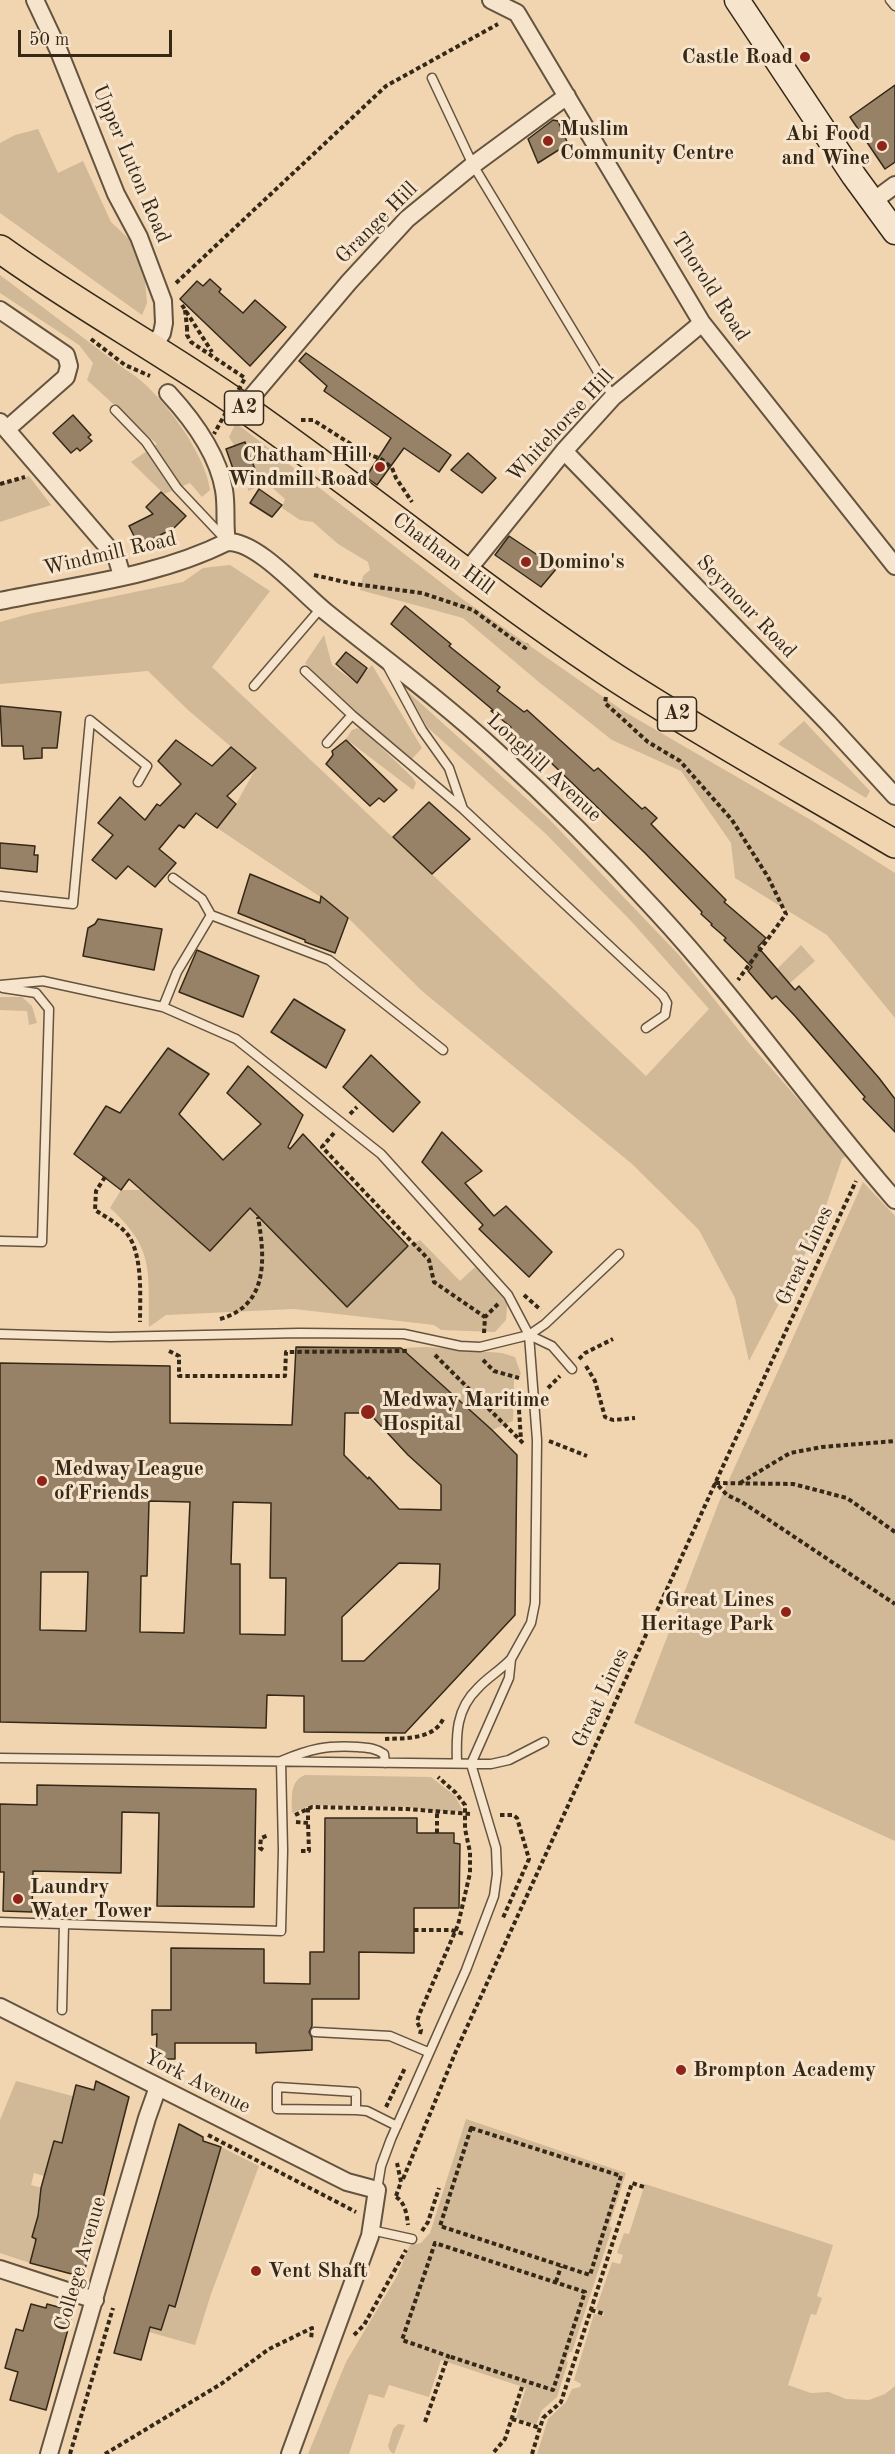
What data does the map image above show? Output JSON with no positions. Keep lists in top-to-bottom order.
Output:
{
  "streets": {
    "main road": ["A2", "Chatham Hill"],
    "street": [
      "Upper Luton Road",
      "Grange Hill",
      "Thorold Road",
      "Whitehorse Hill",
      "Windmill Road",
      "Seymour Road",
      "Longhill Avenue",
      "York Avenue",
      "College Avenue"
    ],
    "path": ["Great Lines"]
  },
  "crossings": [
    ["Upper Luton Road", "Chatham Hill"],
    ["Grange Hill", "Thorold Road"],
    ["Grange Hill", "Chatham Hill"],
    ["Thorold Road", "Whitehorse Hill"],
    ["Whitehorse Hill", "Chatham Hill"],
    ["Whitehorse Hill", "Seymour Road"],
    ["Windmill Road", "Longhill Avenue"],
    ["Longhill Avenue", "Great Lines"],
    ["York Avenue", "College Avenue"]
  ],
  "places": [
    "Castle Road",
    "Muslim Community Centre",
    "Abi Food and Wine",
    "Chatham Hill Windmill Road",
    "Domino's",
    "Medway Maritime Hospital",
    "Medway League of Friends",
    "Great Lines Heritage Park",
    "Laundry Water Tower",
    "Brompton Academy",
    "Vent Shaft"
  ],
  "scale_bar": "50 m"
}
